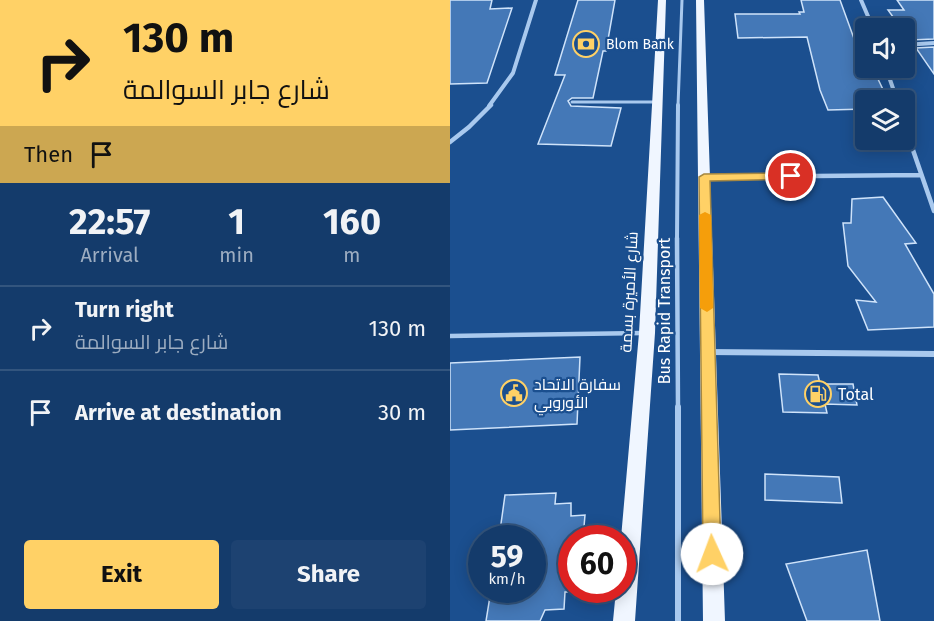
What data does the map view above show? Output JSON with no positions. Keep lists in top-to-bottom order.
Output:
{
  "streets": {
    "main road": ["شارع الأميرة بسمة"],
    "lane": ["Bus Rapid Transport"]
  },
  "places": {
    "bank": ["Blom Bank"],
    "public building": ["سفارة الاتحاد الأوروبي"],
    "fuel station": ["Total"]
  },
  "page": {
    "turn": ["130 m", "شارع جابر السوالمة"],
    "then": "Then",
    "eta": [
      "22:57",
      "Arrival",
      "1",
      "min",
      "160",
      "m"
    ],
    "list": [
      {
        "name": "Turn right",
        "note": "شارع جابر السوالمة",
        "value": "130 m"
      },
      {
        "name": "Arrive at destination",
        "value": "30 m"
      }
    ],
    "speed": "59 km/h",
    "limit": "60",
    "buttons": ["Exit", "Share"]
  }
}
